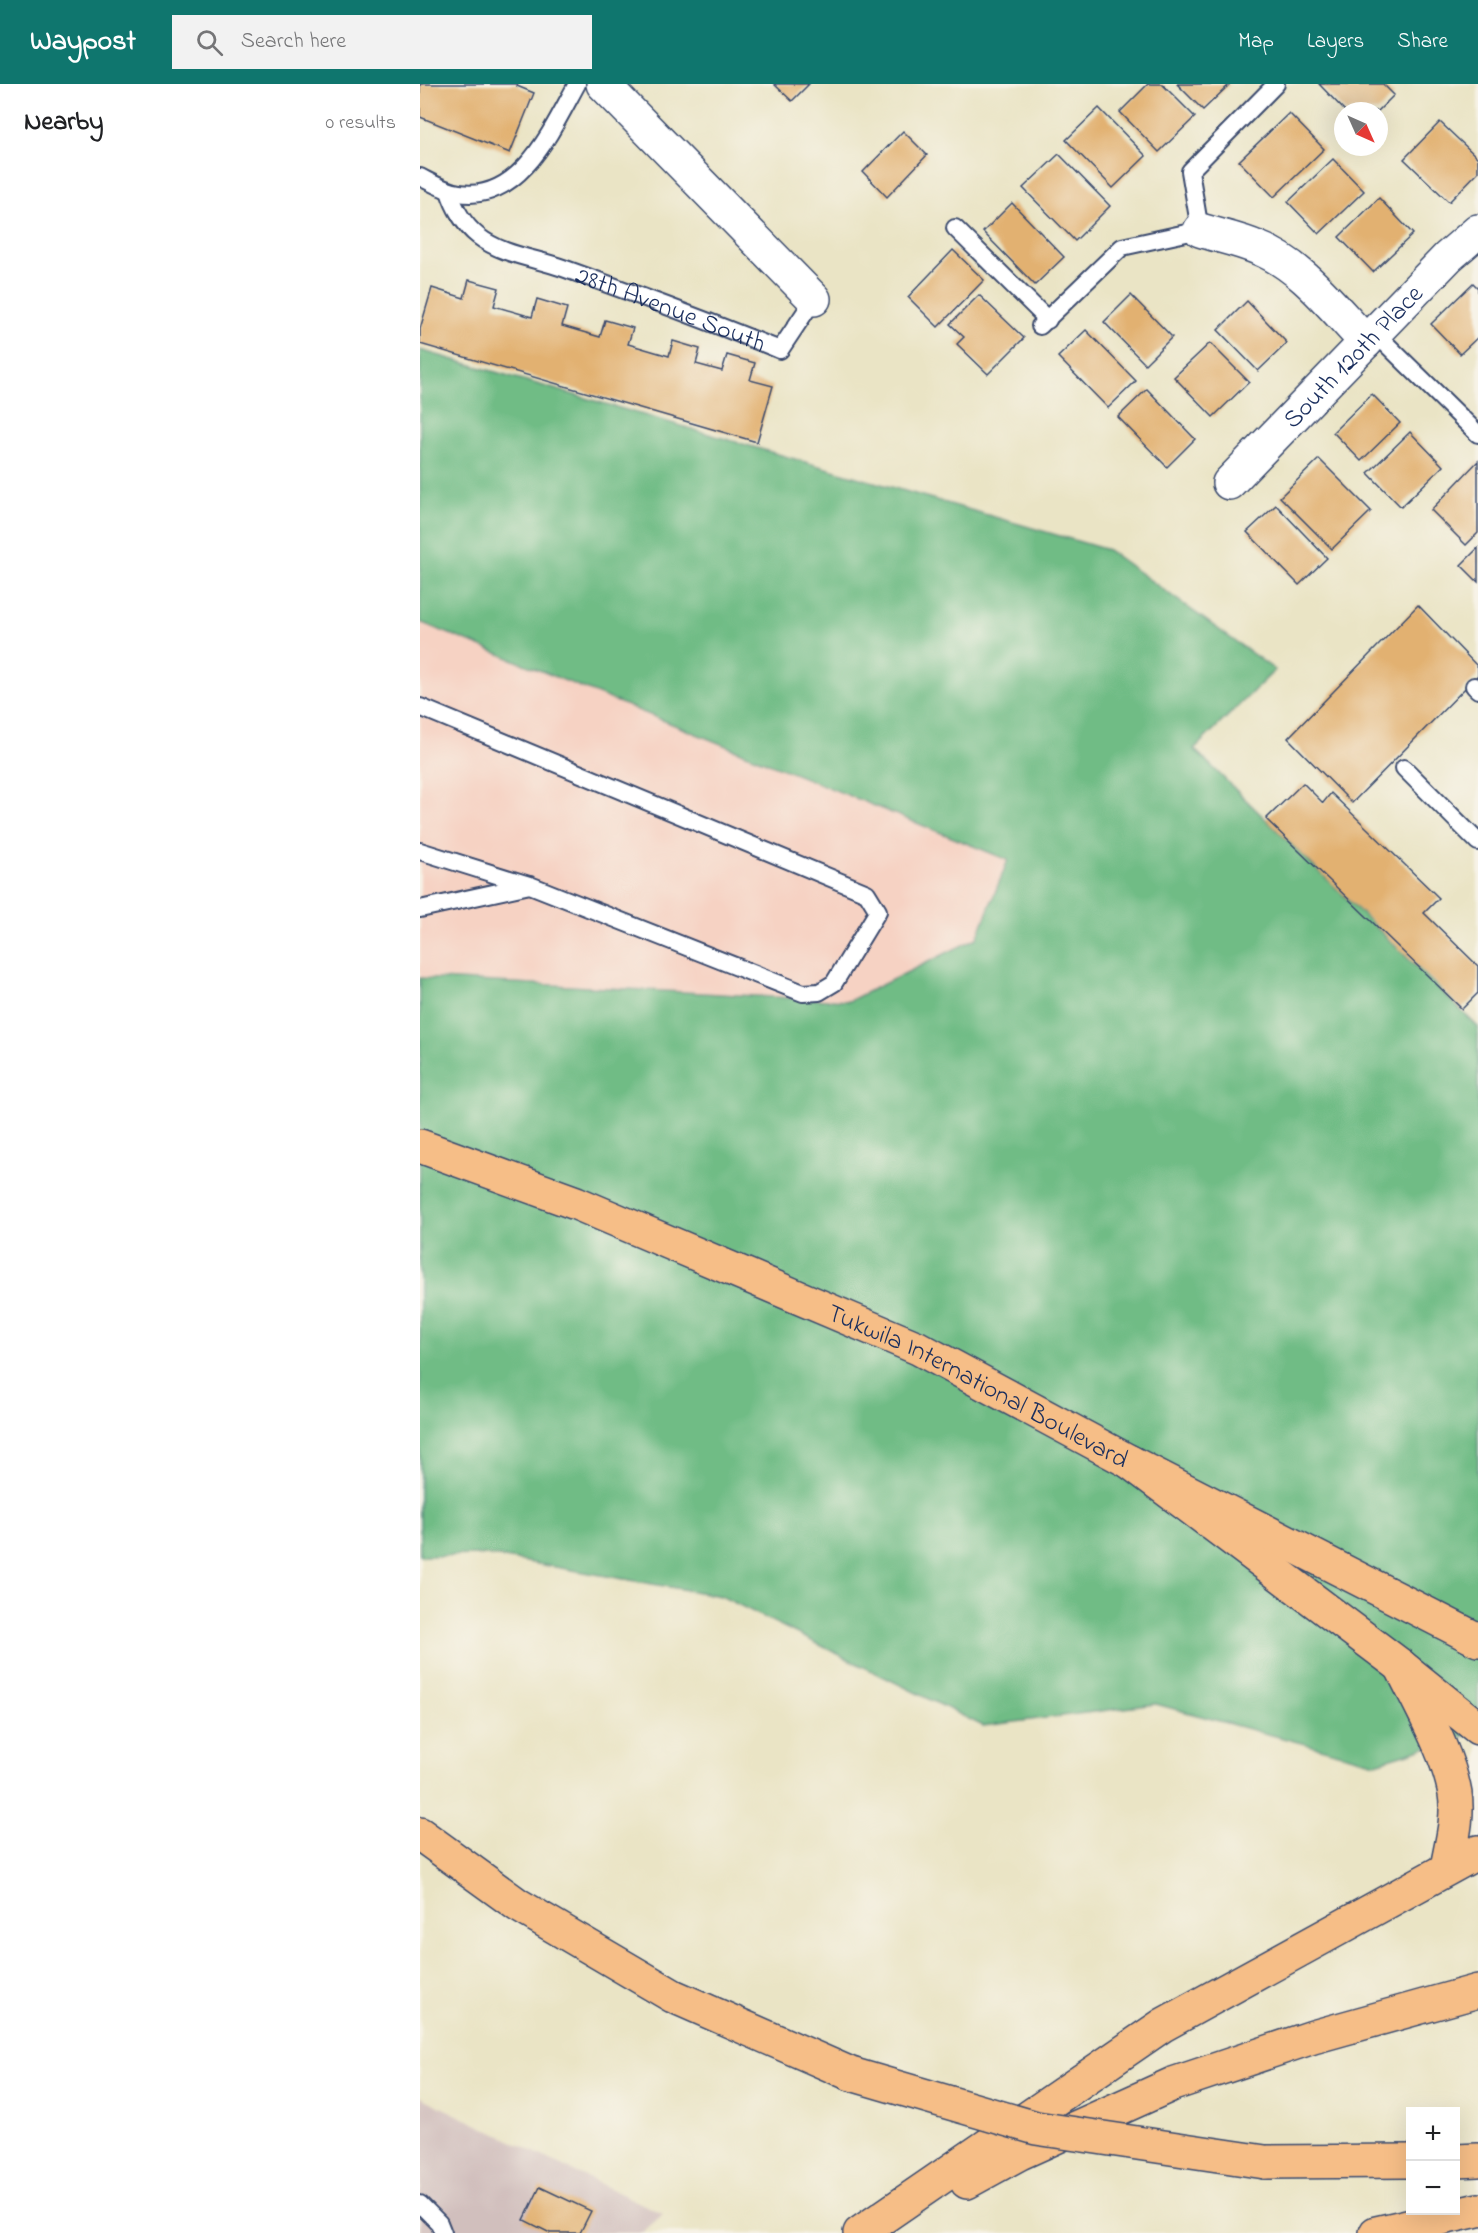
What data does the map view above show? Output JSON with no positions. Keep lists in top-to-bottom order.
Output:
{
  "streets": {
    "main road": ["Tukwila International Boulevard"],
    "street": ["28th Avenue South", "South 120th Place"]
  },
  "north": "bottom right",
  "page": {
    "header": "Waypost",
    "search": "Search here",
    "nav": ["Map", "Layers", "Share"],
    "heading": ["Nearby", "0 results"],
    "map_buttons": ["+", "−"]
  }
}
